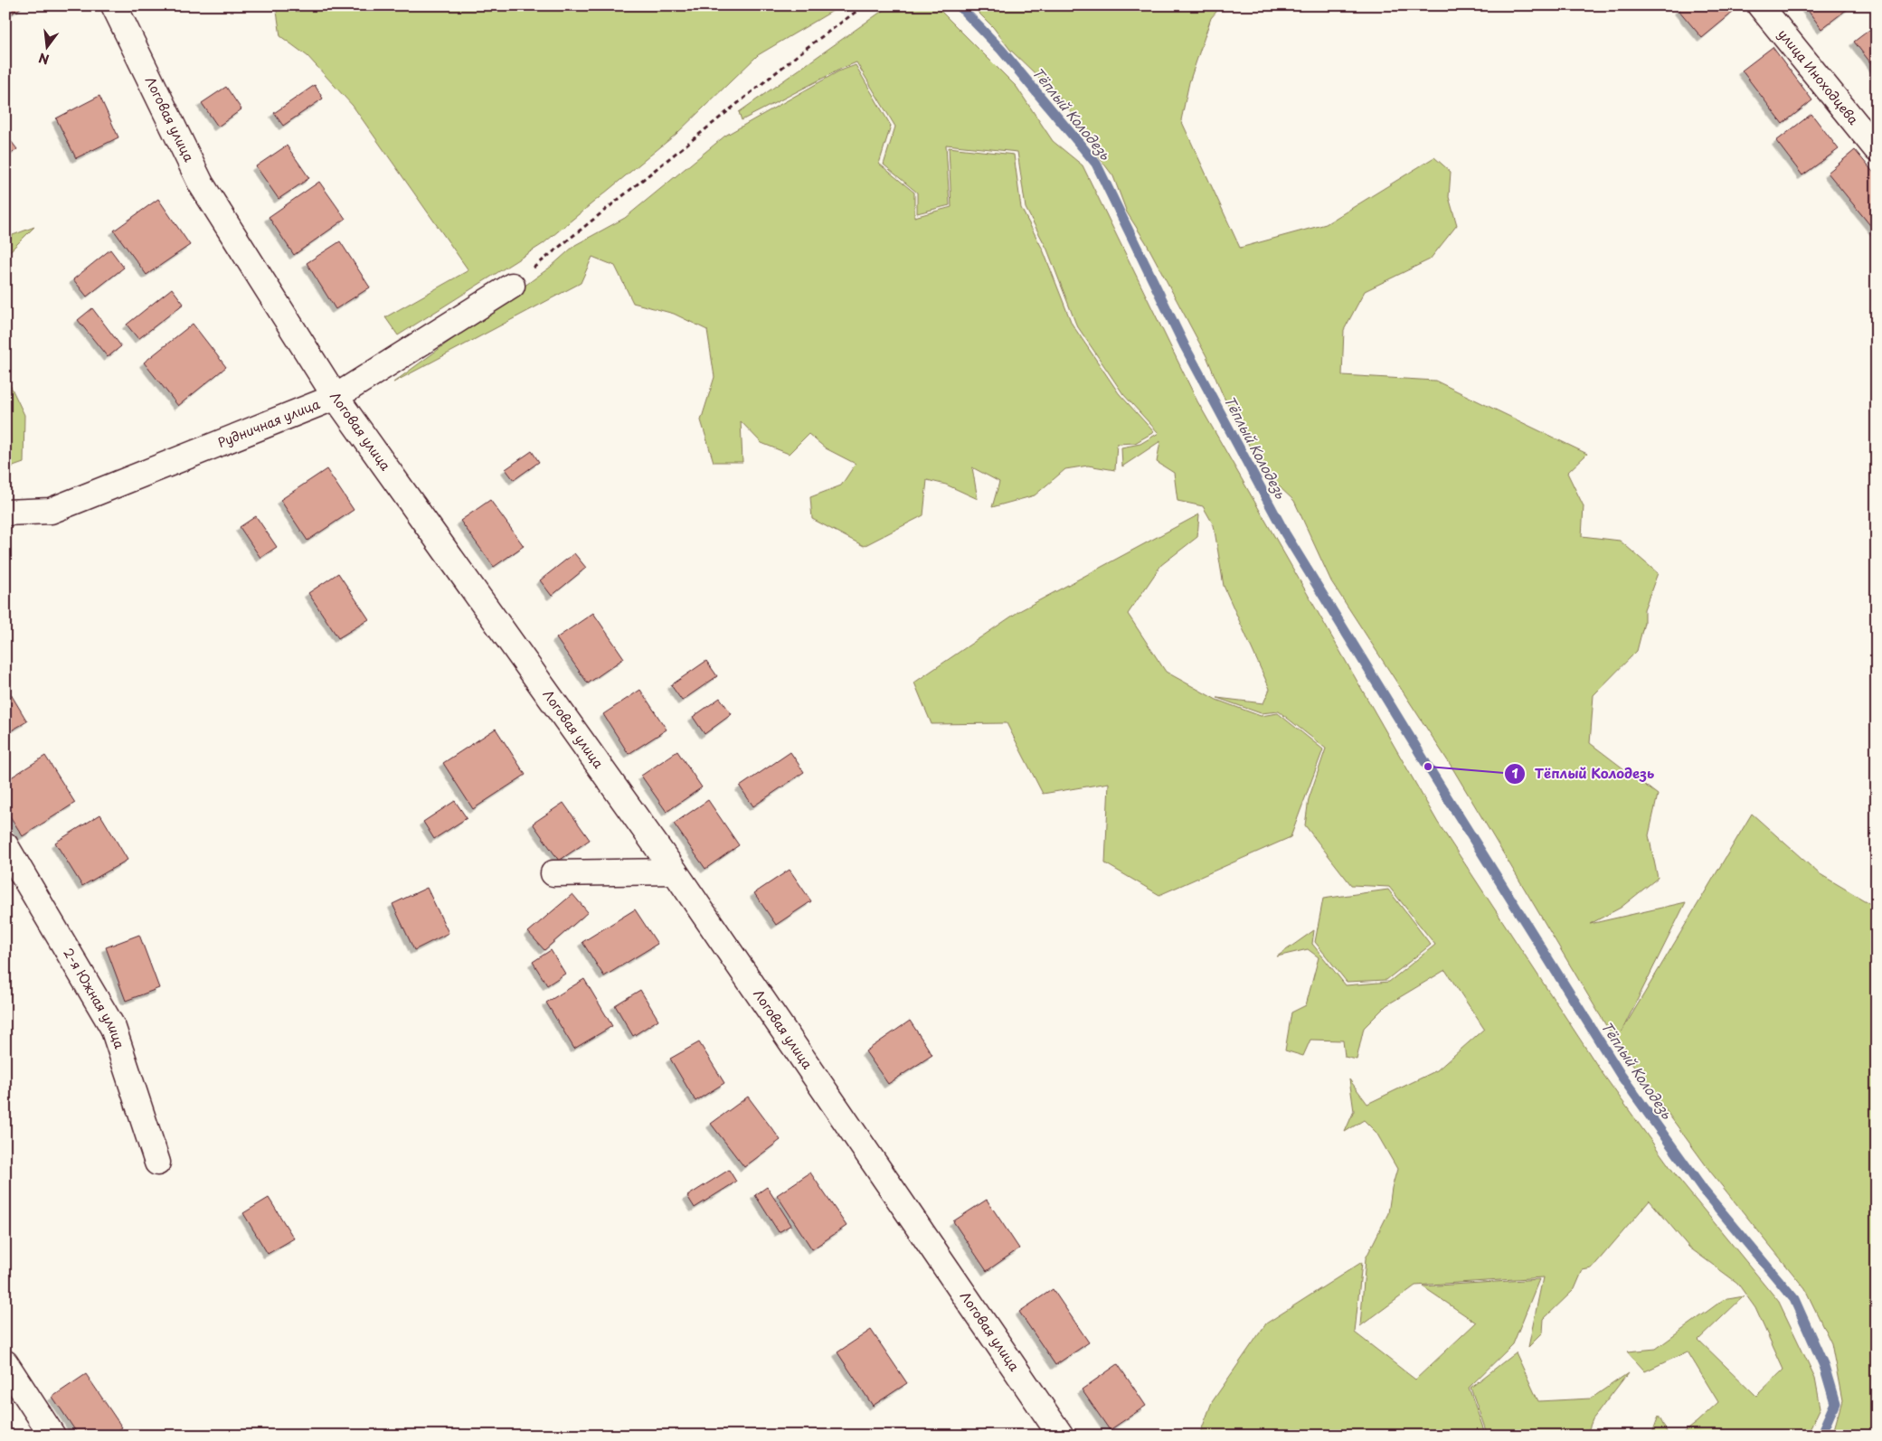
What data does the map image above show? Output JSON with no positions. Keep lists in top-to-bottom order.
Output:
{
  "streets": {
    "street": [
      "улица Иноходцева",
      "Логовая улица",
      "Рудничная улица",
      "2-я Южная улица"
    ]
  },
  "crossings": [
    ["Логовая улица", "Рудничная улица"]
  ],
  "water": ["Тёплый Колодезь"],
  "places": ["Тёплый Колодезь"],
  "north": "bottom"
}
